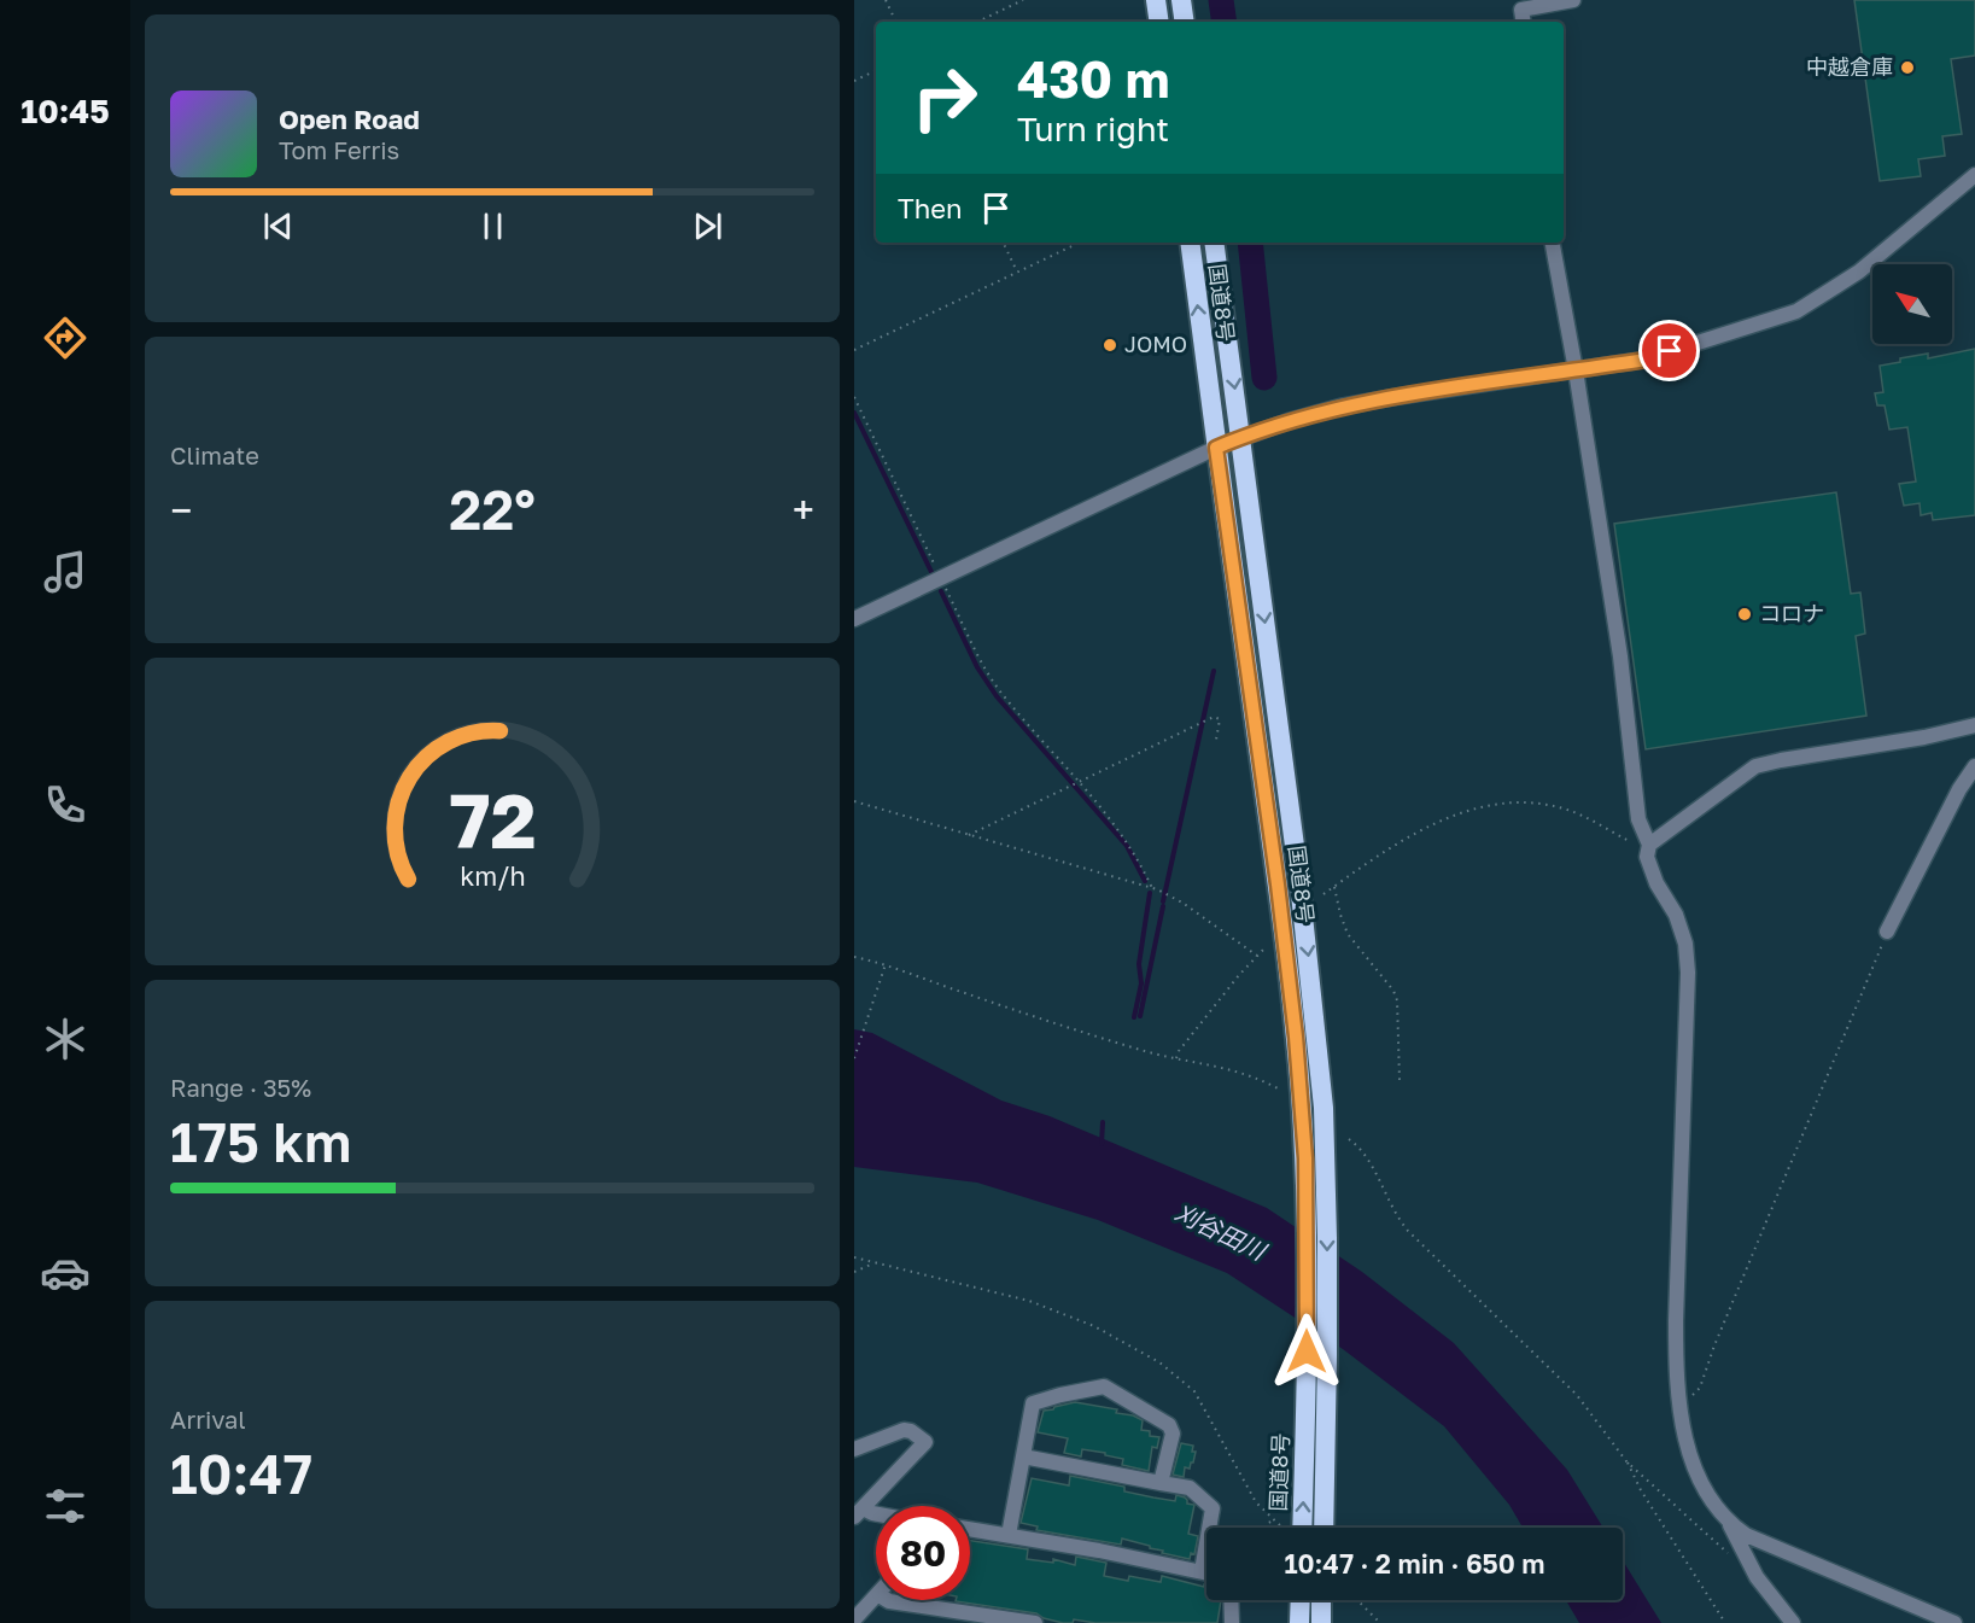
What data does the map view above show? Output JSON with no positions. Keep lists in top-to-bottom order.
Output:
{
  "streets": {
    "highway": ["国道8号"]
  },
  "water": ["刈谷田川"],
  "places": ["中越倉庫", "JOMO", "コロナ"],
  "north": "top left",
  "page": {
    "tabs": "10:45",
    "turn": ["430 m", "Turn right"],
    "song": ["Open Road", "Tom Ferris"],
    "then": "Then",
    "tile": [
      "Climate",
      ["Range · 35%", "175 km"],
      ["Arrival", "10:47"]
    ],
    "heat": ["−", "22°", "+"],
    "limit": "80",
    "trip": "10:47 · 2 min · 650 m",
    "gauge": ["72", "km/h"]
  }
}
